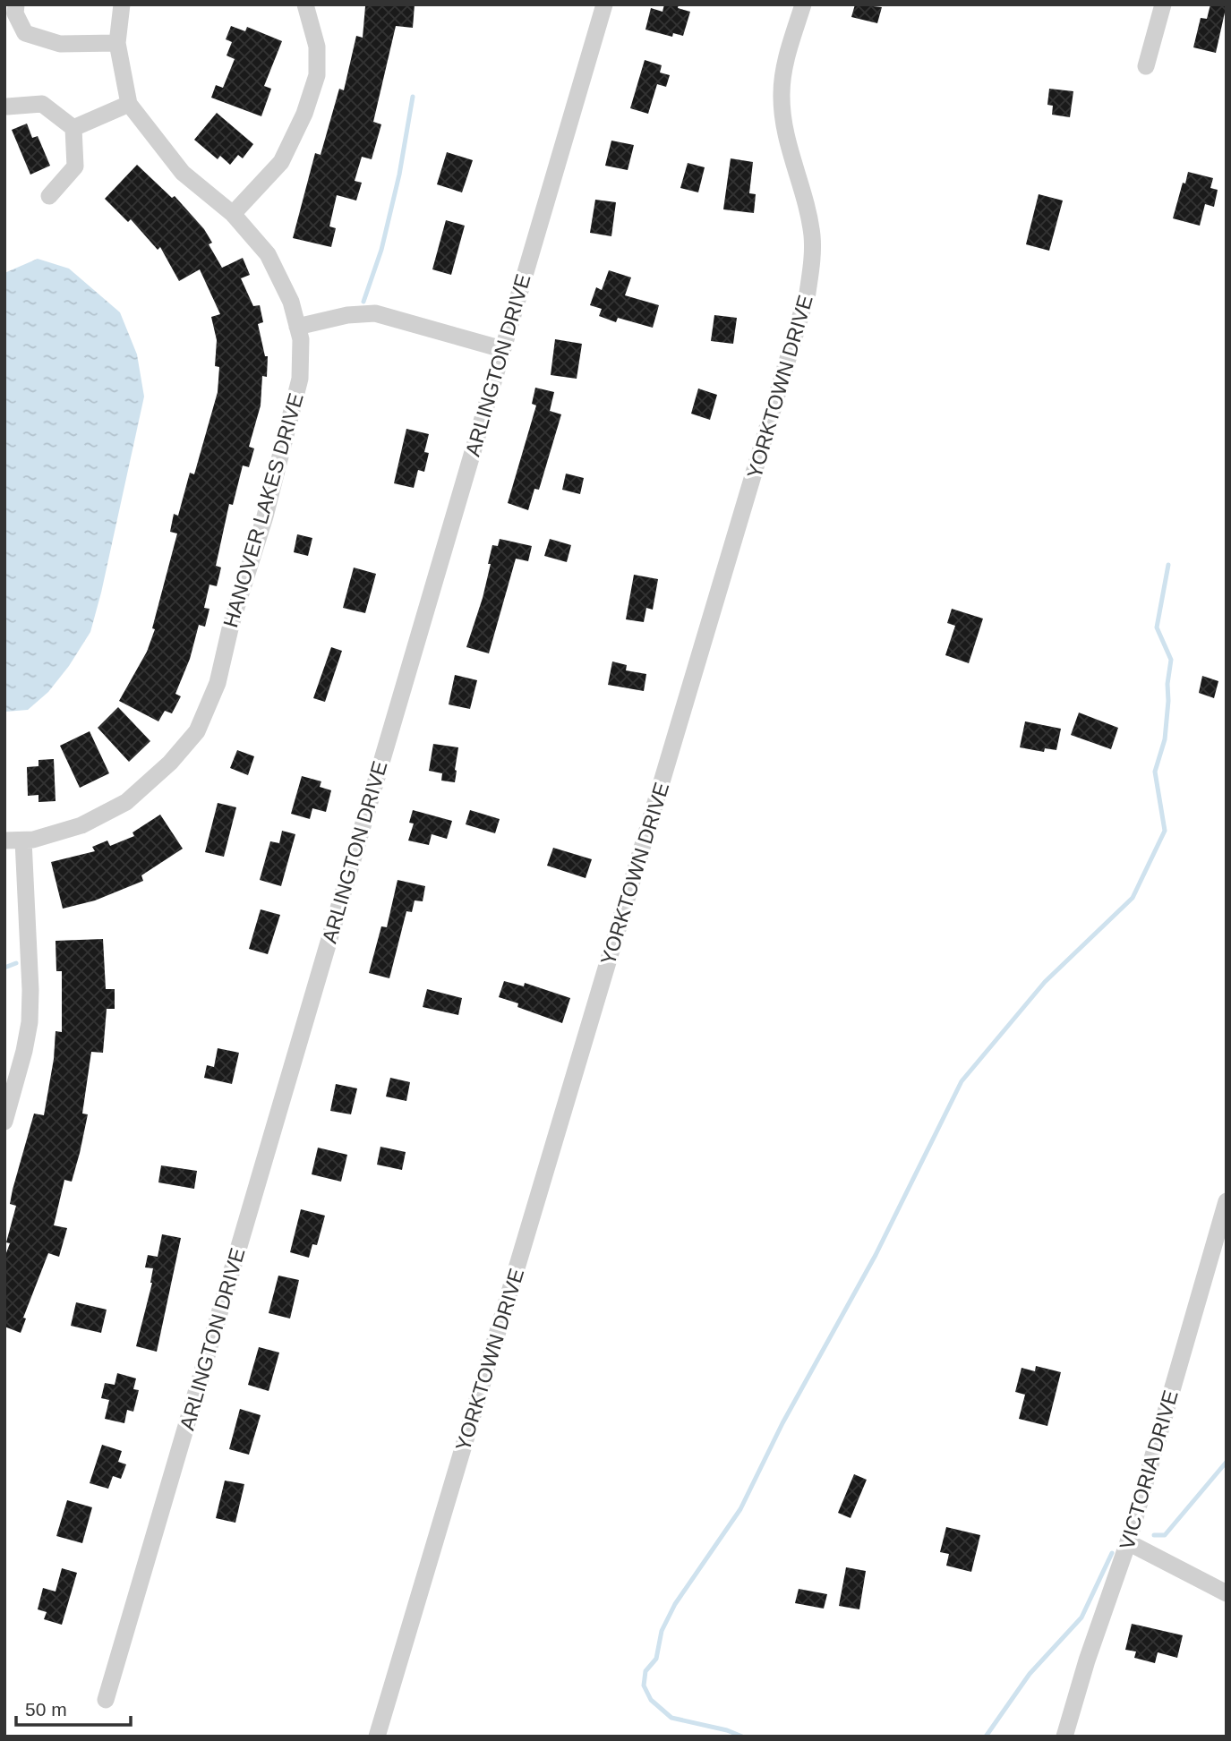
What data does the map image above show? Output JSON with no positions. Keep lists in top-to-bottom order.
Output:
{
  "streets": {
    "street": [
      "ARLINGTON DRIVE",
      "YORKTOWN DRIVE",
      "HANOVER LAKES DRIVE",
      "VICTORIA DRIVE"
    ]
  },
  "scale_bar": "50 m"
}
